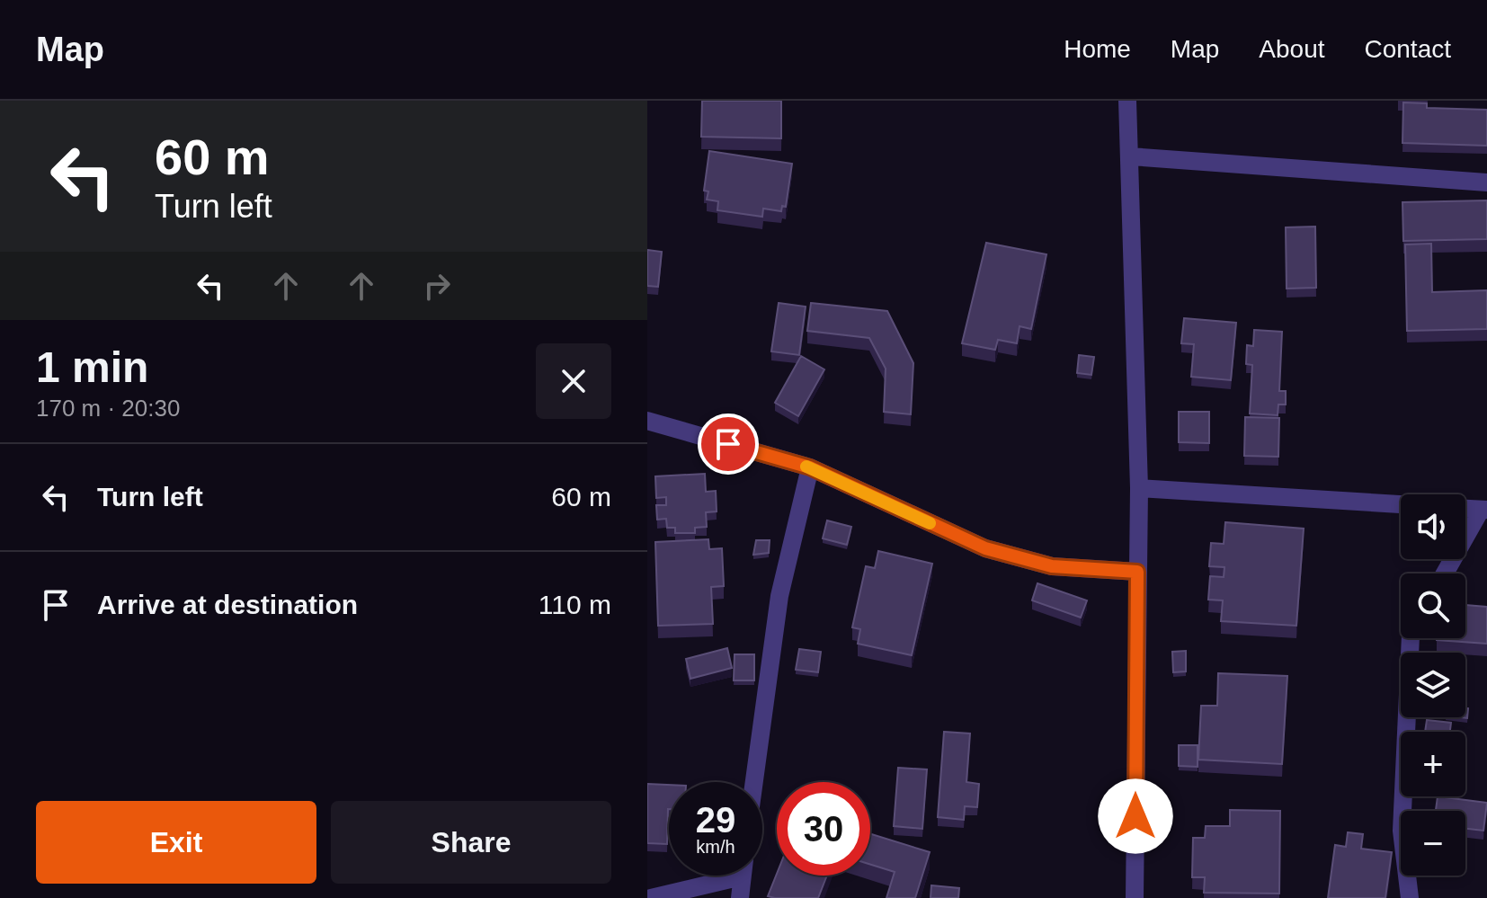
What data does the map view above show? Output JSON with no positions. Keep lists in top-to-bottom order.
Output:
{
  "page": {
    "header": "Map",
    "nav": [
      "Home",
      "Map",
      "About",
      "Contact"
    ],
    "turn": ["60 m", "Turn left"],
    "heading": ["1 min", "170 m · 20:30"],
    "list": [
      {
        "name": "Turn left",
        "value": "60 m"
      },
      {
        "name": "Arrive at destination",
        "value": "110 m"
      }
    ],
    "map_buttons": ["+", "−"],
    "speed": "29 km/h",
    "limit": "30",
    "buttons": ["Exit", "Share"]
  }
}
